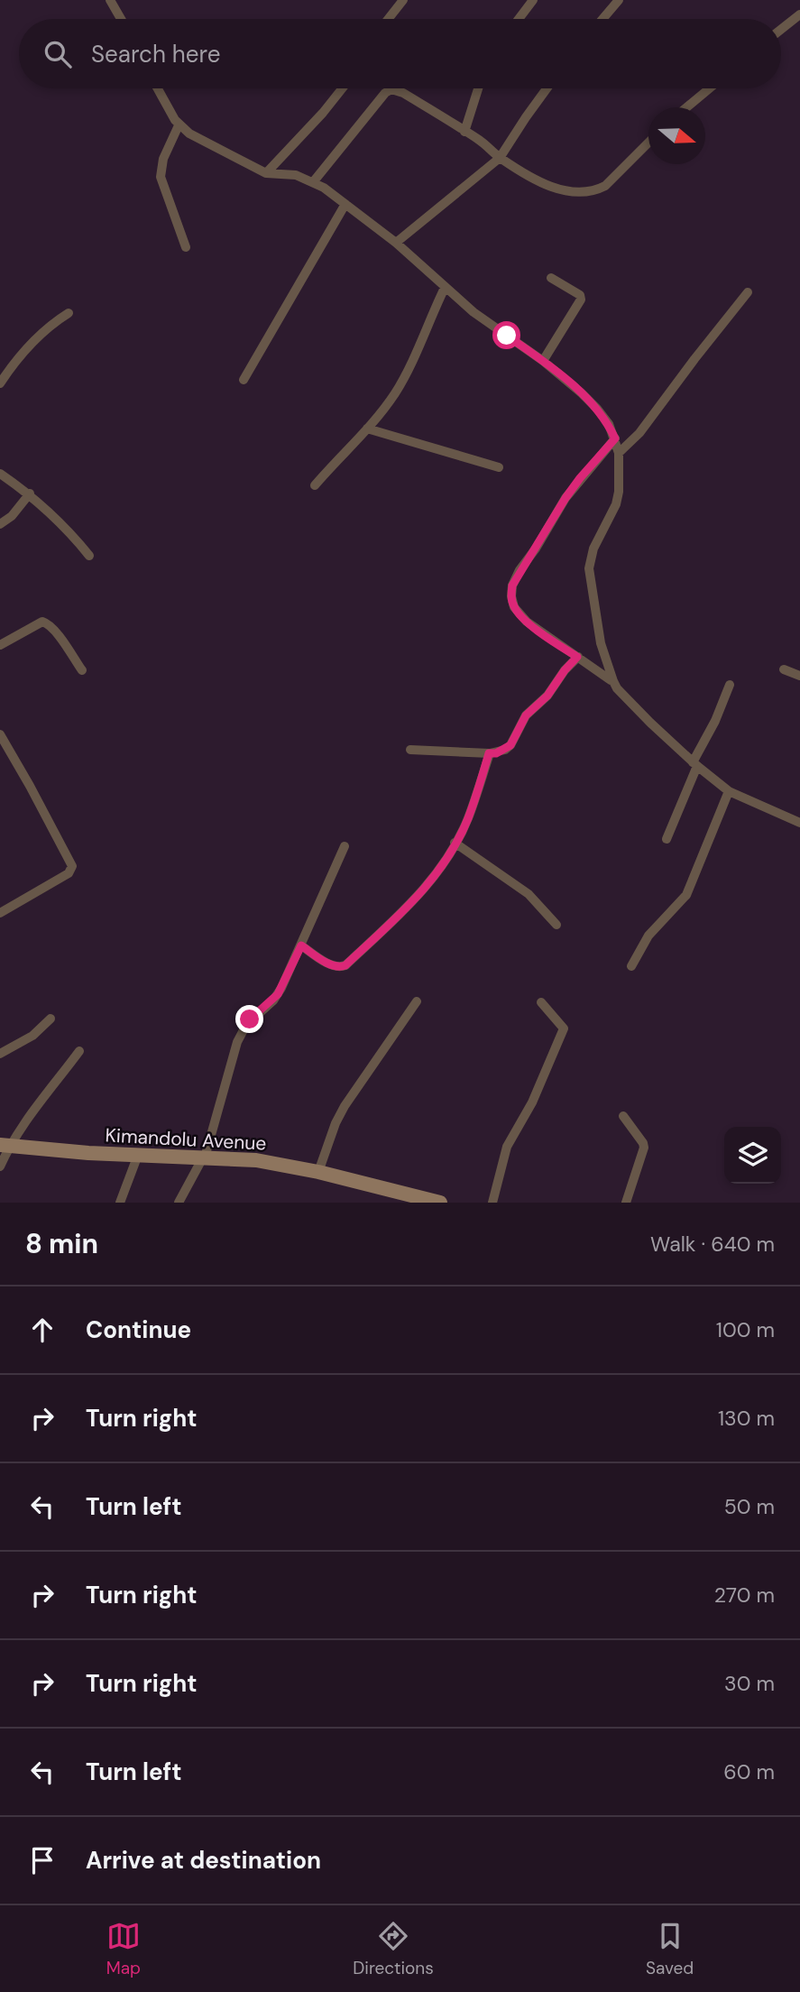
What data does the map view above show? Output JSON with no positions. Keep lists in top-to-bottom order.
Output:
{
  "streets": {
    "street": ["Kimandolu Avenue"]
  },
  "north": "right",
  "page": {
    "search": "Search here",
    "heading": ["8 min", "Walk · 640 m"],
    "list": [
      ["Continue", "100 m"],
      ["Turn right", "130 m"],
      ["Turn left", "50 m"],
      ["Turn right", "270 m"],
      ["Turn right", "30 m"],
      ["Turn left", "60 m"],
      "Arrive at destination"
    ],
    "nav": ["Map", "Directions", "Saved"]
  }
}
